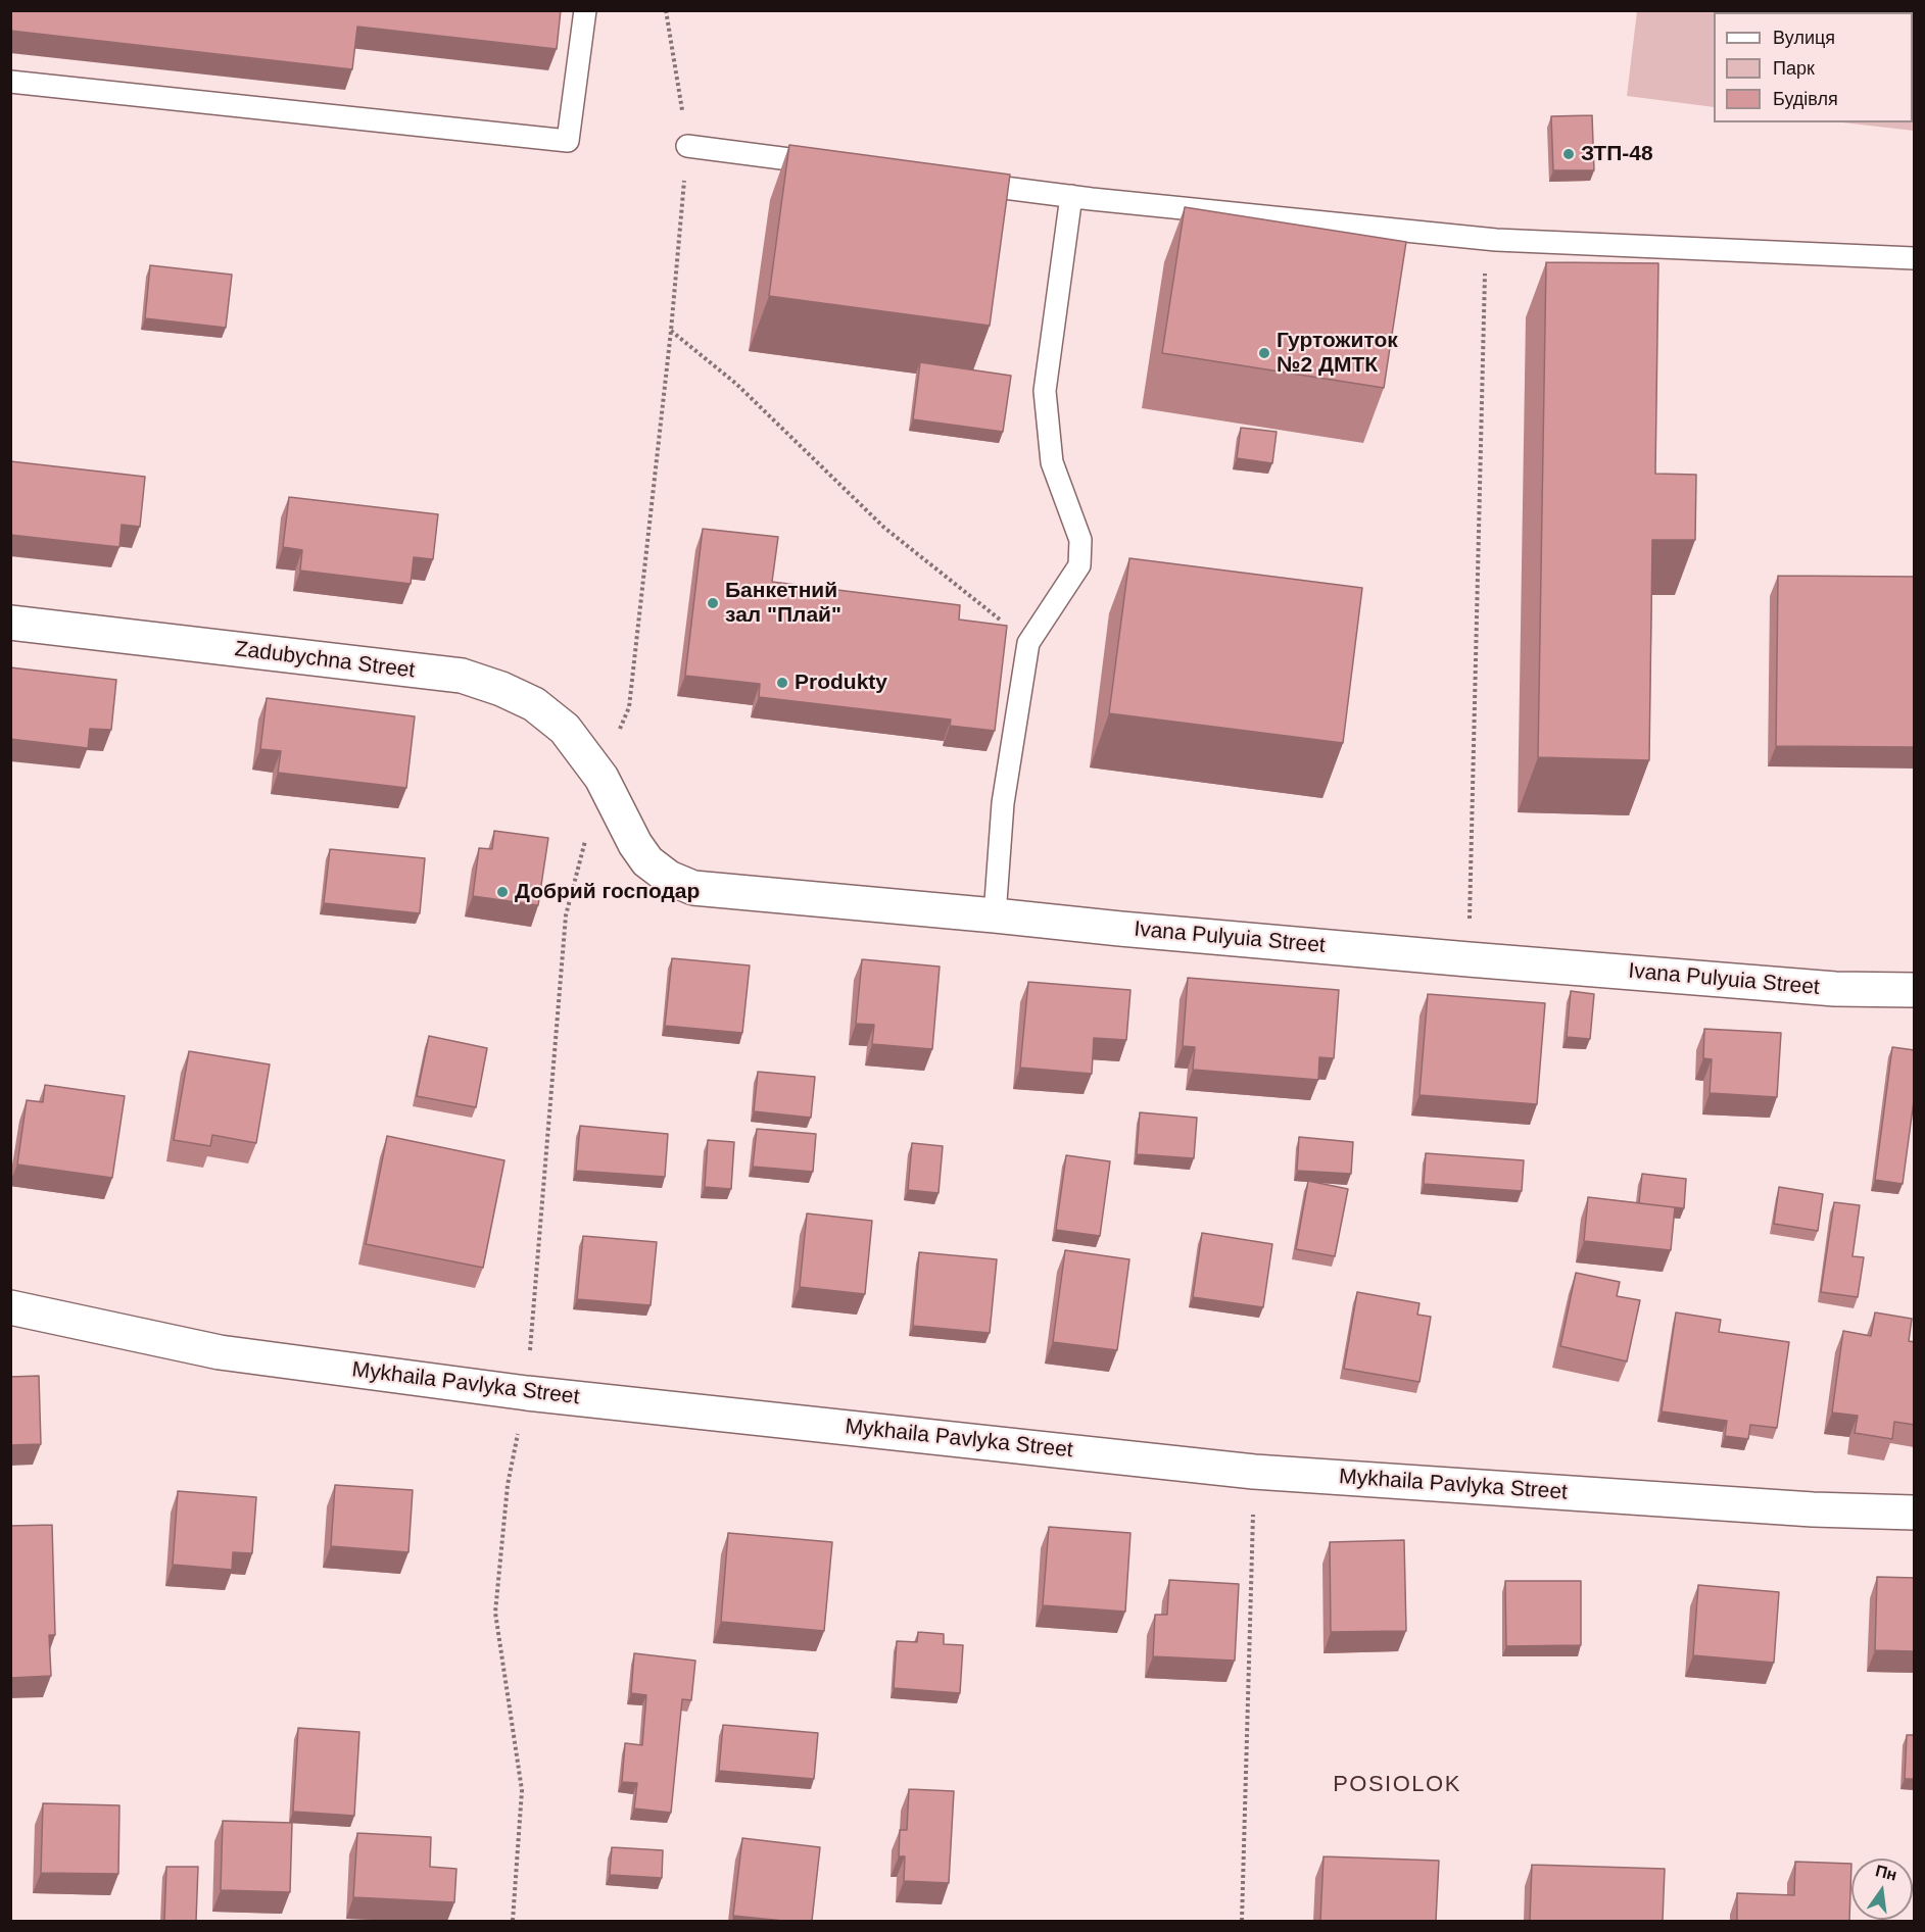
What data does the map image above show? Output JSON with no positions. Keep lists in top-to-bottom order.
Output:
{
  "streets": {
    "street": ["Zadubychna Street", "Ivana Pulyuia Street", "Mykhaila Pavlyka Street"]
  },
  "crossings": [
    ["Zadubychna Street", "Ivana Pulyuia Street"]
  ],
  "districts": ["POSIOLOK"],
  "places": [
    "ЗТП-48",
    "Гуртожиток №2 ДМТК",
    "Банкетний зал \"Плай\"",
    "Produkty",
    "Добрий господар"
  ],
  "legend": ["Вулиця", "Парк", "Будівля"],
  "north": "top"
}
